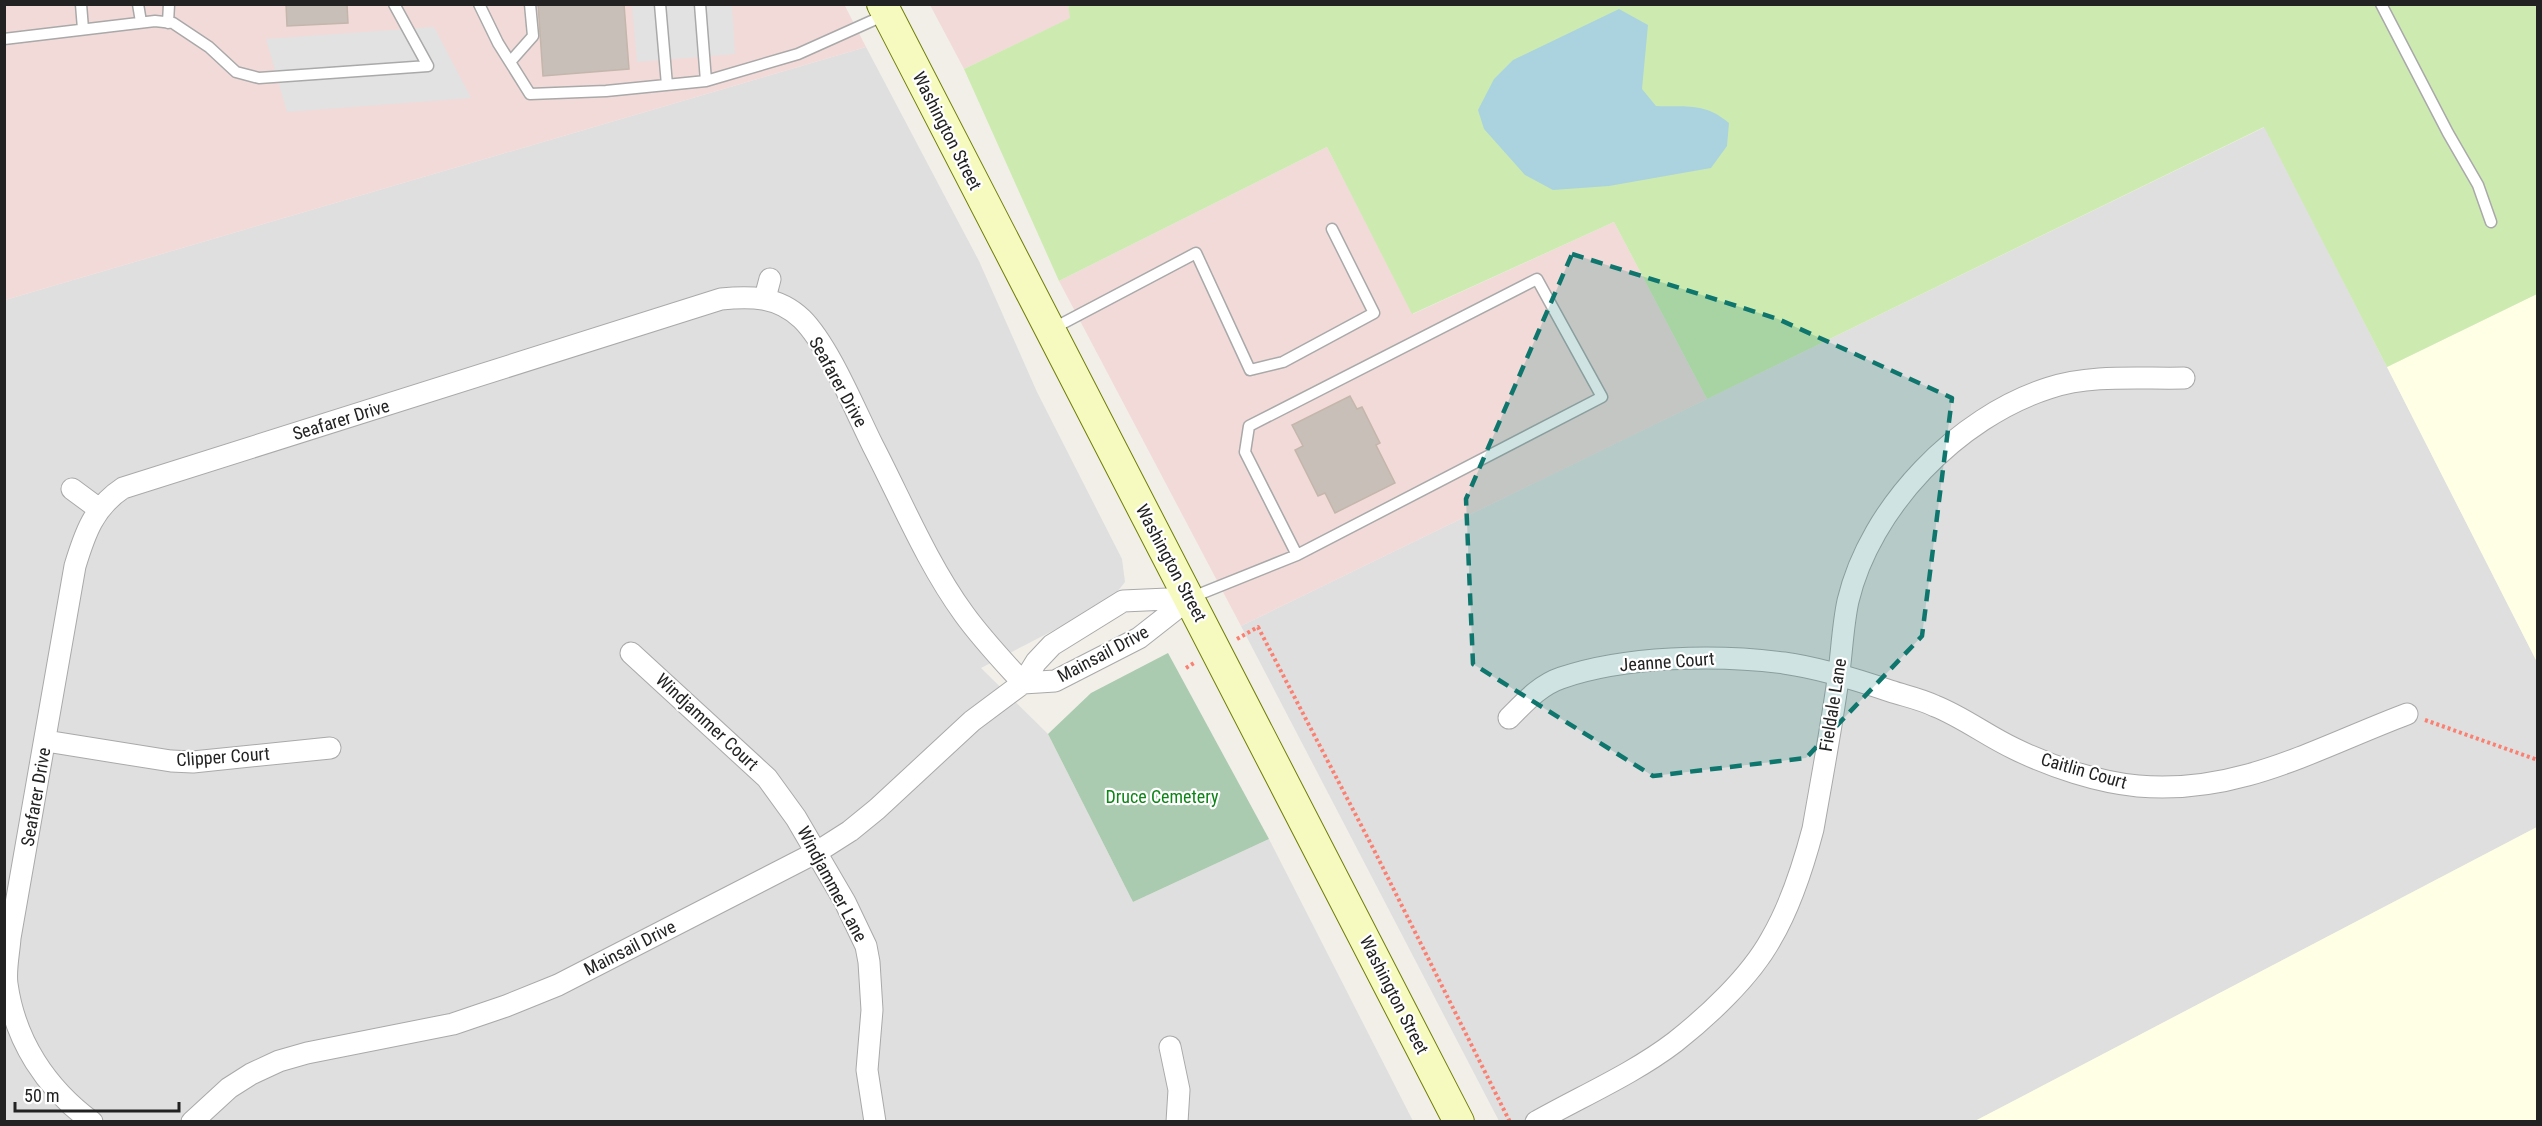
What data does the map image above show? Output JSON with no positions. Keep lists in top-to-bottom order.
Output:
{
  "streets": {
    "main road": ["Washington Street"],
    "street": [
      "Seafarer Drive",
      "Mainsail Drive",
      "Jeanne Court",
      "Fieldale Lane",
      "Windjammer Court",
      "Clipper Court",
      "Caitlin Court",
      "Windjammer Lane"
    ]
  },
  "crossings": [
    ["Washington Street", "Mainsail Drive"],
    ["Seafarer Drive", "Mainsail Drive"],
    ["Seafarer Drive", "Clipper Court"],
    ["Mainsail Drive", "Windjammer Lane"],
    ["Jeanne Court", "Fieldale Lane"],
    ["Jeanne Court", "Caitlin Court"],
    ["Fieldale Lane", "Caitlin Court"],
    ["Windjammer Court", "Windjammer Lane"]
  ],
  "parks": ["Druce Cemetery"],
  "scale_bar": "50 m"
}
